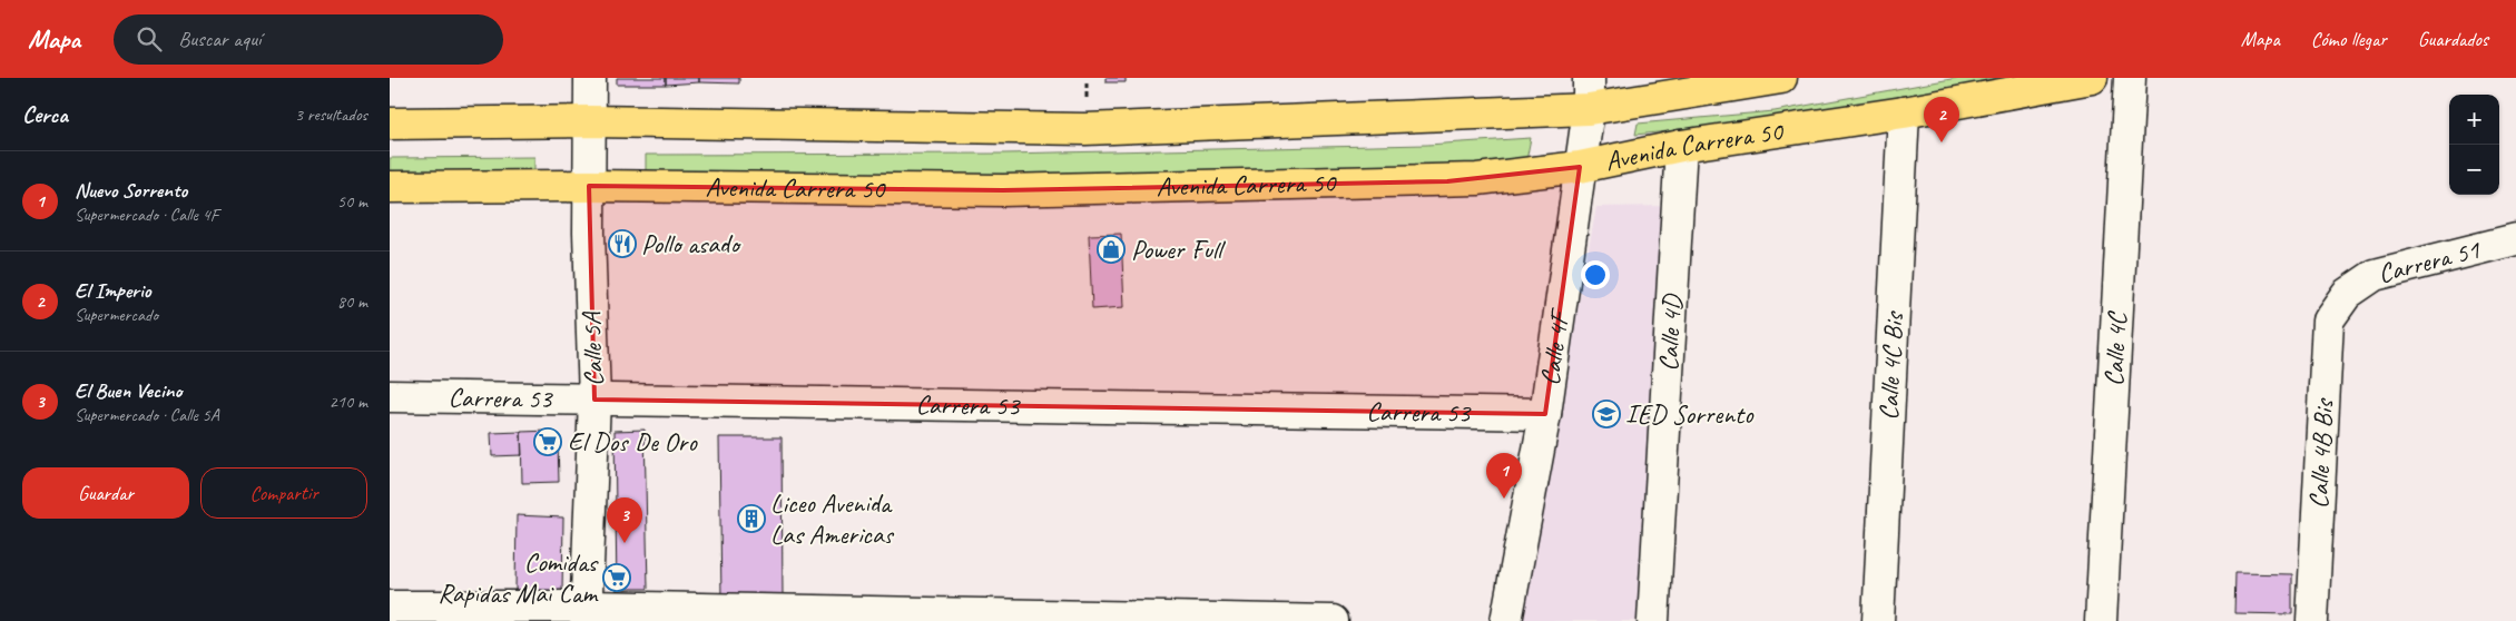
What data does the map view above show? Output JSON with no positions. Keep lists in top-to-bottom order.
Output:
{
  "streets": {
    "main road": ["Avenida Carrera 50"],
    "street": [
      "Carrera 51",
      "Calle 4D",
      "Calle 5A",
      "Calle 4C",
      "Calle 4F",
      "Calle 4C Bis",
      "Carrera 53",
      "Calle 4B Bis"
    ]
  },
  "crossings": [
    ["Avenida Carrera 50", "Calle 4D"],
    ["Avenida Carrera 50", "Calle 5A"],
    ["Avenida Carrera 50", "Calle 4F"],
    ["Avenida Carrera 50", "Calle 4C Bis"],
    ["Carrera 51", "Calle 4B Bis"],
    ["Calle 5A", "Carrera 53"],
    ["Calle 4F", "Carrera 53"]
  ],
  "places": {
    "restaurant": ["Pollo asado"],
    "shop": ["Power Full"],
    "school or university": ["IED Sorrento"],
    "supermarket": ["El Dos De Oro", "Comidas Rapidas Mai Cam"],
    "building": ["Liceo Avenida Las Americas"]
  },
  "page": {
    "header": "Mapa",
    "search": "Buscar aquí",
    "nav": ["Mapa", "Cómo llegar", "Guardados"],
    "heading": ["Cerca", "3 resultados"],
    "map_buttons": ["+", "−"],
    "pins": ["2", "1", "3"],
    "list": [
      {
        "mark": "1",
        "name": "Nuevo Sorrento",
        "note": "Supermercado · Calle 4F",
        "value": "50 m"
      },
      {
        "mark": "2",
        "name": "El Imperio",
        "note": "Supermercado",
        "value": "80 m"
      },
      {
        "mark": "3",
        "name": "El Buen Vecino",
        "note": "Supermercado · Calle 5A",
        "value": "210 m"
      }
    ],
    "buttons": ["Guardar", "Compartir"]
  }
}
